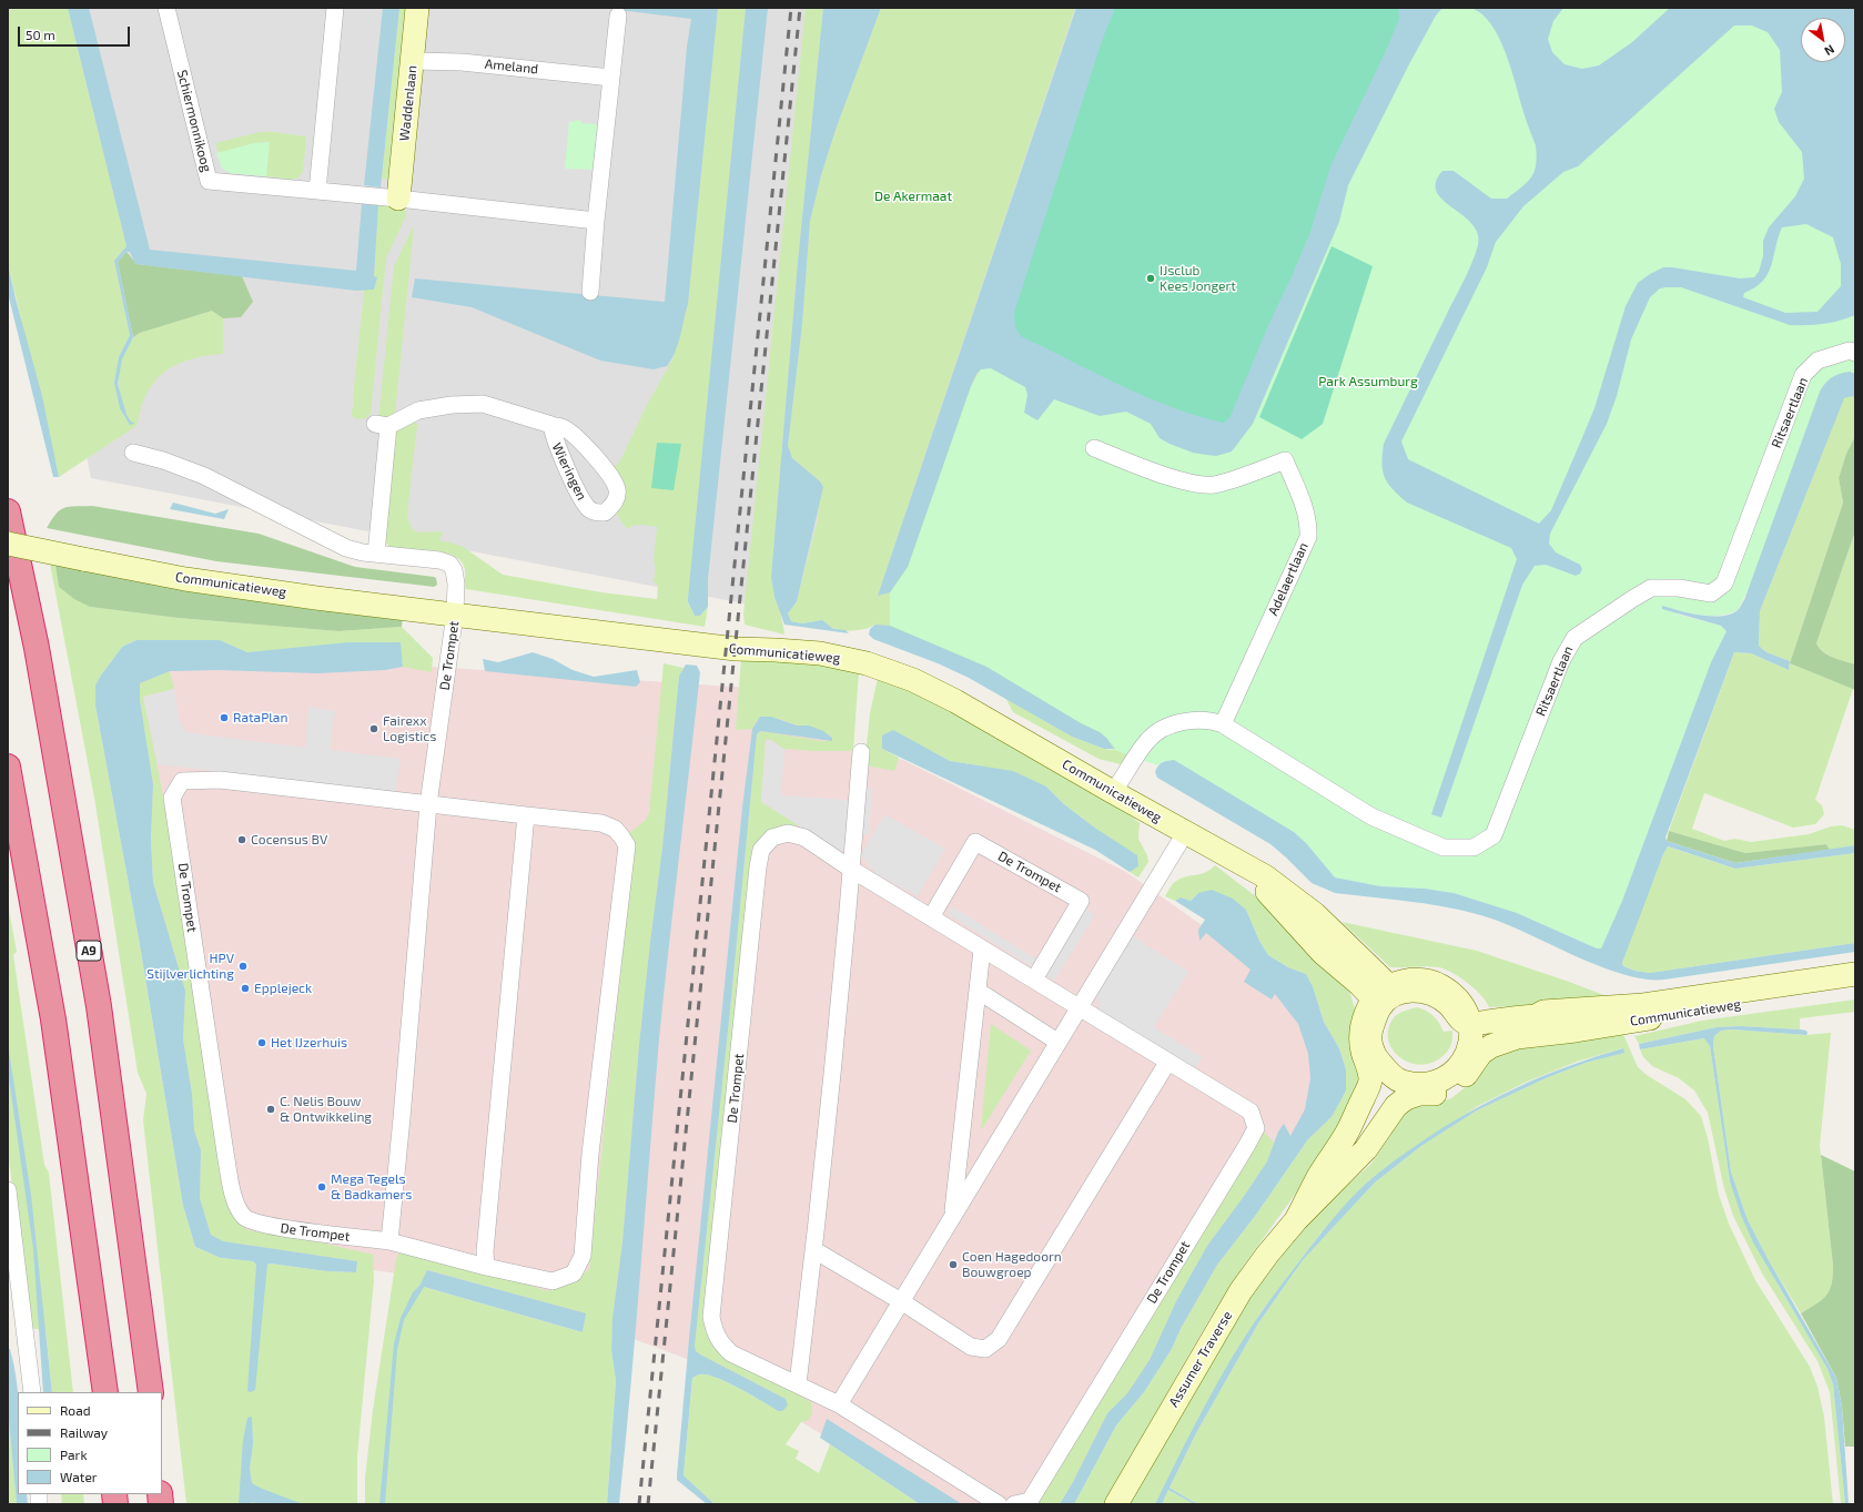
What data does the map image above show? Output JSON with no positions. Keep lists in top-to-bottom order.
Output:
{
  "streets": {
    "highway": ["A9"],
    "main road": ["Waddenlaan", "Communicatieweg", "Assumer Traverse"],
    "street": [
      "Ameland",
      "Schiermonnikoog",
      "Ritsaertlaan",
      "Wieringen",
      "Adelaertlaan",
      "De Trompet"
    ]
  },
  "crossings": [
    ["Ameland", "Waddenlaan"],
    ["Waddenlaan", "Schiermonnikoog"],
    ["Ritsaertlaan", "Adelaertlaan"],
    ["Communicatieweg", "De Trompet"],
    ["Communicatieweg", "Assumer Traverse"]
  ],
  "parks": ["De Akermaat", "Park Assumburg"],
  "places": [
    "IJsclub Kees Jongert",
    "RataPlan",
    "Fairexx Logistics",
    "Cocensus BV",
    "HPV Stijlverlichting",
    "Epplejeck",
    "Het IJzerhuis",
    "C. Nelis Bouw & Ontwikkeling",
    "Mega Tegels & Badkamers",
    "Coen Hagedoorn Bouwgroep"
  ],
  "legend": [
    "Road",
    "Railway",
    "Park",
    "Water"
  ],
  "scale_bar": "50 m",
  "north": "bottom right"
}
